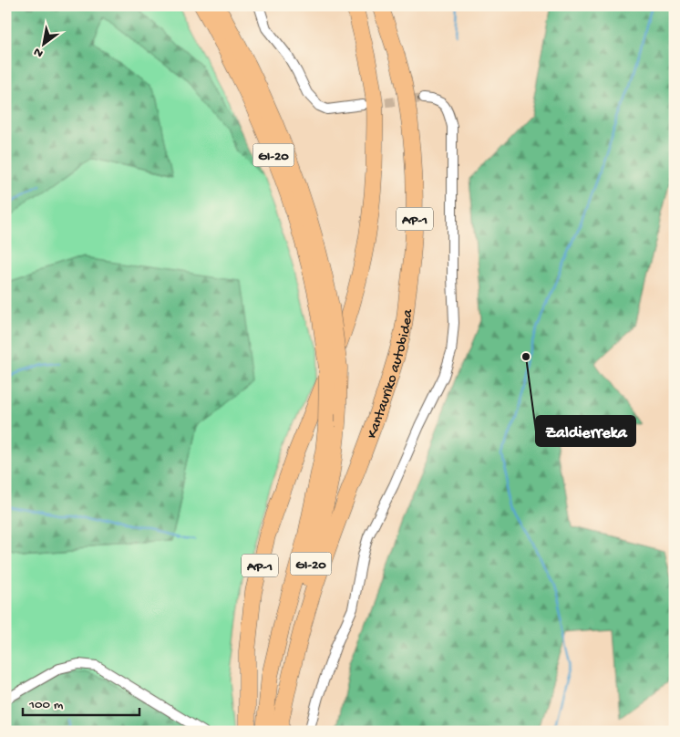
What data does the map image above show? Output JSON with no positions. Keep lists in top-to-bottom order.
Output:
{
  "streets": {
    "highway": ["GI-20", "AP-1", "Kantauriko autobidea"]
  },
  "crossings": [
    ["GI-20", "Kantauriko autobidea"]
  ],
  "places": ["Zaldierreka"],
  "scale_bar": "100 m",
  "north": "bottom left"
}
